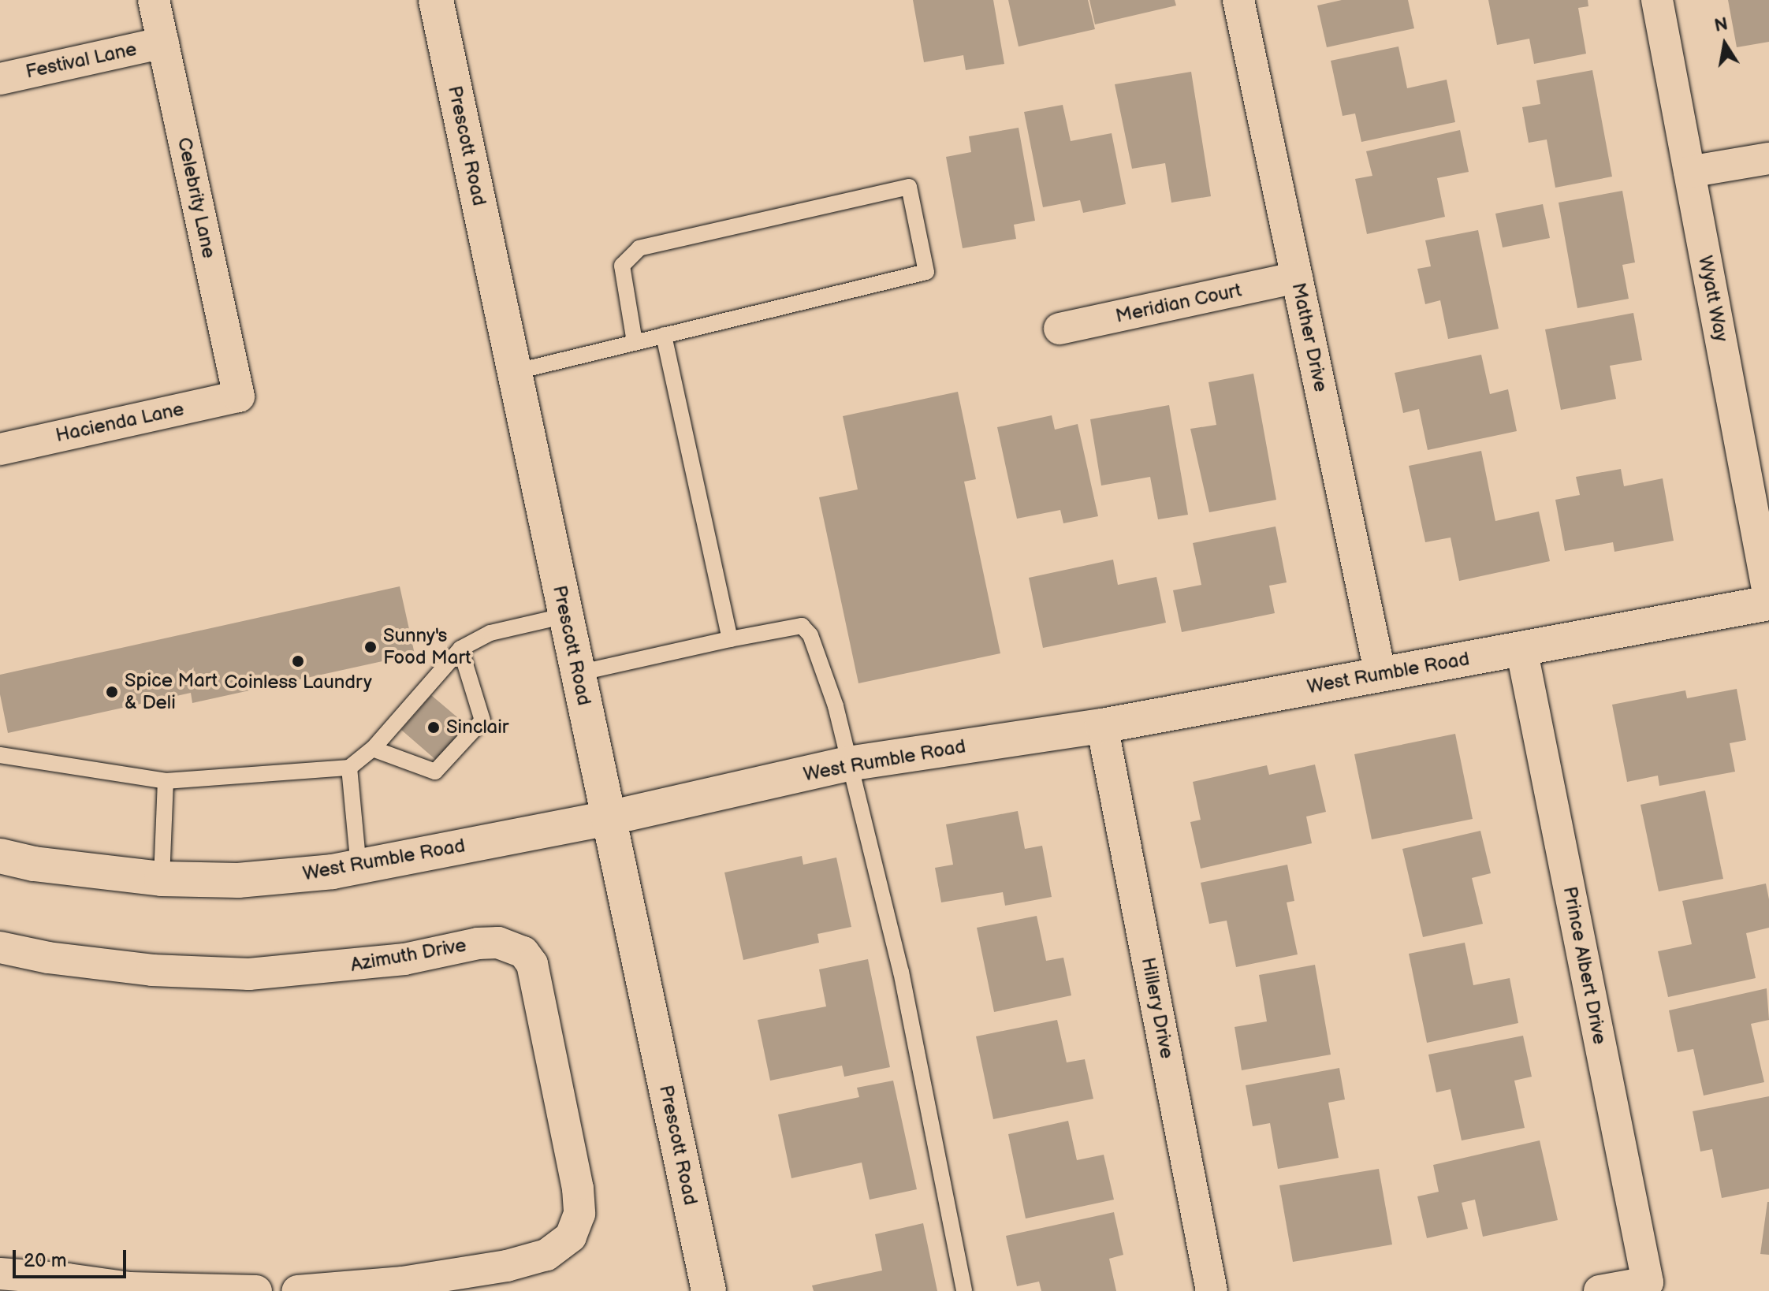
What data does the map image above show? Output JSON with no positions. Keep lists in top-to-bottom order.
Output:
{
  "streets": {
    "street": [
      "Festival Lane",
      "Prescott Road",
      "Celebrity Lane",
      "Wyatt Way",
      "Meridian Court",
      "Mather Drive",
      "Hacienda Lane",
      "West Rumble Road",
      "Azimuth Drive",
      "Prince Albert Drive",
      "Hillery Drive"
    ]
  },
  "crossings": [
    ["Festival Lane", "Celebrity Lane"],
    ["Prescott Road", "West Rumble Road"],
    ["Celebrity Lane", "Hacienda Lane"],
    ["Meridian Court", "Mather Drive"],
    ["Mather Drive", "West Rumble Road"],
    ["West Rumble Road", "Prince Albert Drive"],
    ["West Rumble Road", "Hillery Drive"]
  ],
  "places": [
    "Sunny's Food Mart",
    "Coinless Laundry",
    "Spice Mart & Deli",
    "Sinclair"
  ],
  "scale_bar": "20 m",
  "north": "top"
}
